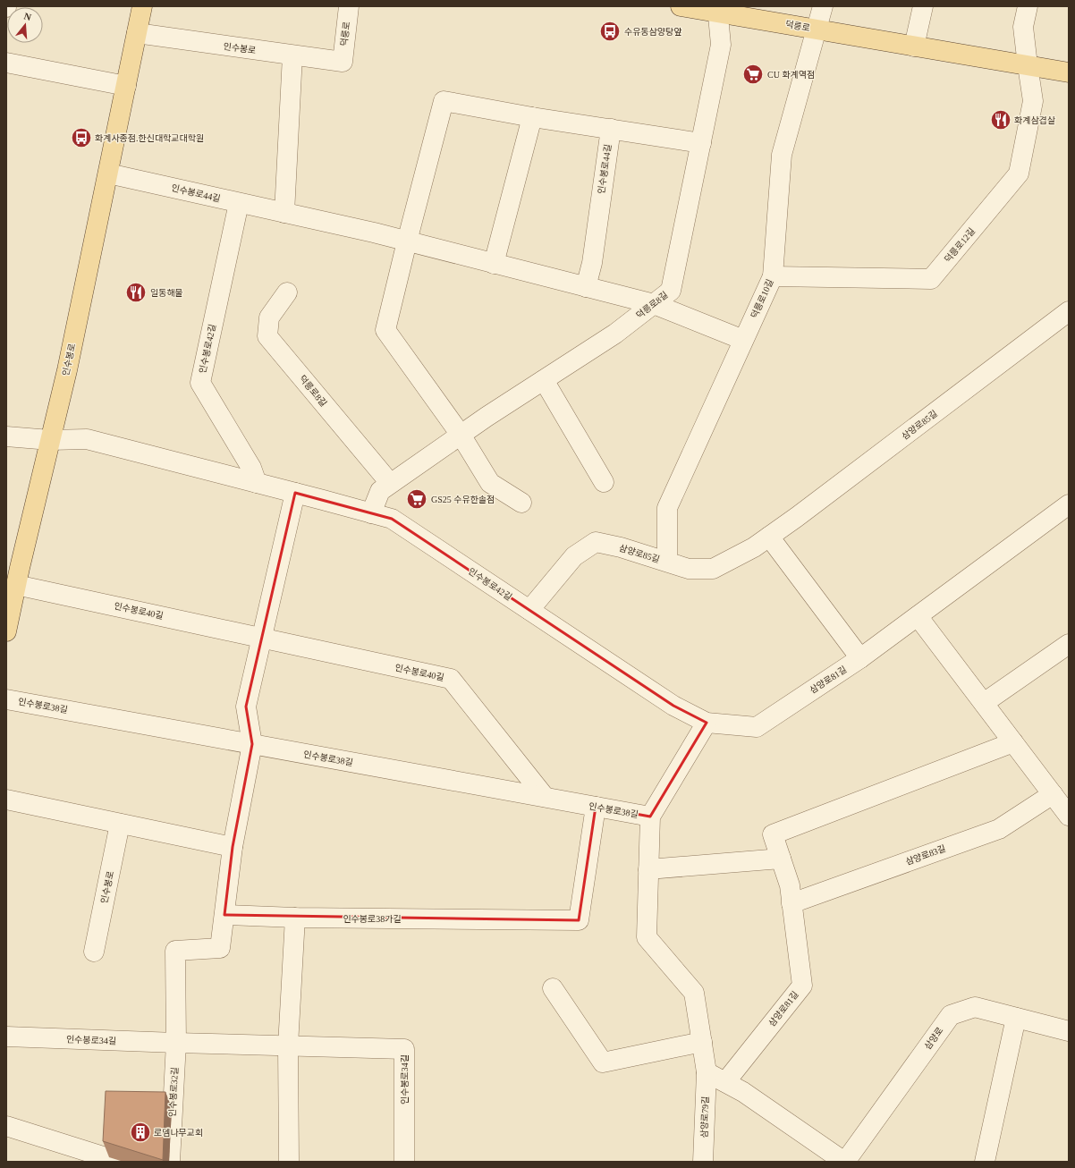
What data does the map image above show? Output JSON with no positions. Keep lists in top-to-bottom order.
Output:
{
  "streets": {
    "main road": ["덕릉로", "인수봉로"],
    "street": [
      "인수봉로44길",
      "덕릉로12길",
      "덕릉로10길",
      "덕릉로8길",
      "인수봉로42길",
      "삼양로85길",
      "인수봉로40길",
      "삼양로81길",
      "인수봉로38길",
      "삼양로83길",
      "인수봉로38가길",
      "삼양로",
      "인수봉로34길",
      "인수봉로32길",
      "삼양로79길"
    ]
  },
  "crossings": [
    ["덕릉로", "인수봉로"],
    ["덕릉로", "덕릉로12길"],
    ["덕릉로", "덕릉로10길"],
    ["덕릉로", "덕릉로8길"],
    ["인수봉로", "인수봉로44길"],
    ["인수봉로", "인수봉로42길"],
    ["인수봉로", "인수봉로40길"],
    ["인수봉로44길", "덕릉로10길"],
    ["인수봉로44길", "덕릉로8길"],
    ["인수봉로44길", "인수봉로42길"],
    ["덕릉로12길", "덕릉로10길"],
    ["덕릉로8길", "인수봉로42길"],
    ["인수봉로42길", "삼양로85길"],
    ["인수봉로42길", "삼양로81길"],
    ["인수봉로40길", "인수봉로38길"],
    ["삼양로81길", "삼양로83길"],
    ["인수봉로38길", "인수봉로38가길"],
    ["인수봉로34길", "인수봉로32길"]
  ],
  "places": {
    "bus stop": ["수유동삼양탕앞", "화계사종점.한신대학교대학원"],
    "supermarket": ["CU 화계역점", "GS25 수유한솔점"],
    "restaurant": ["화계삼겹살", "일동해물"],
    "building": ["로뎀나무교회"]
  },
  "north": "top"
}
